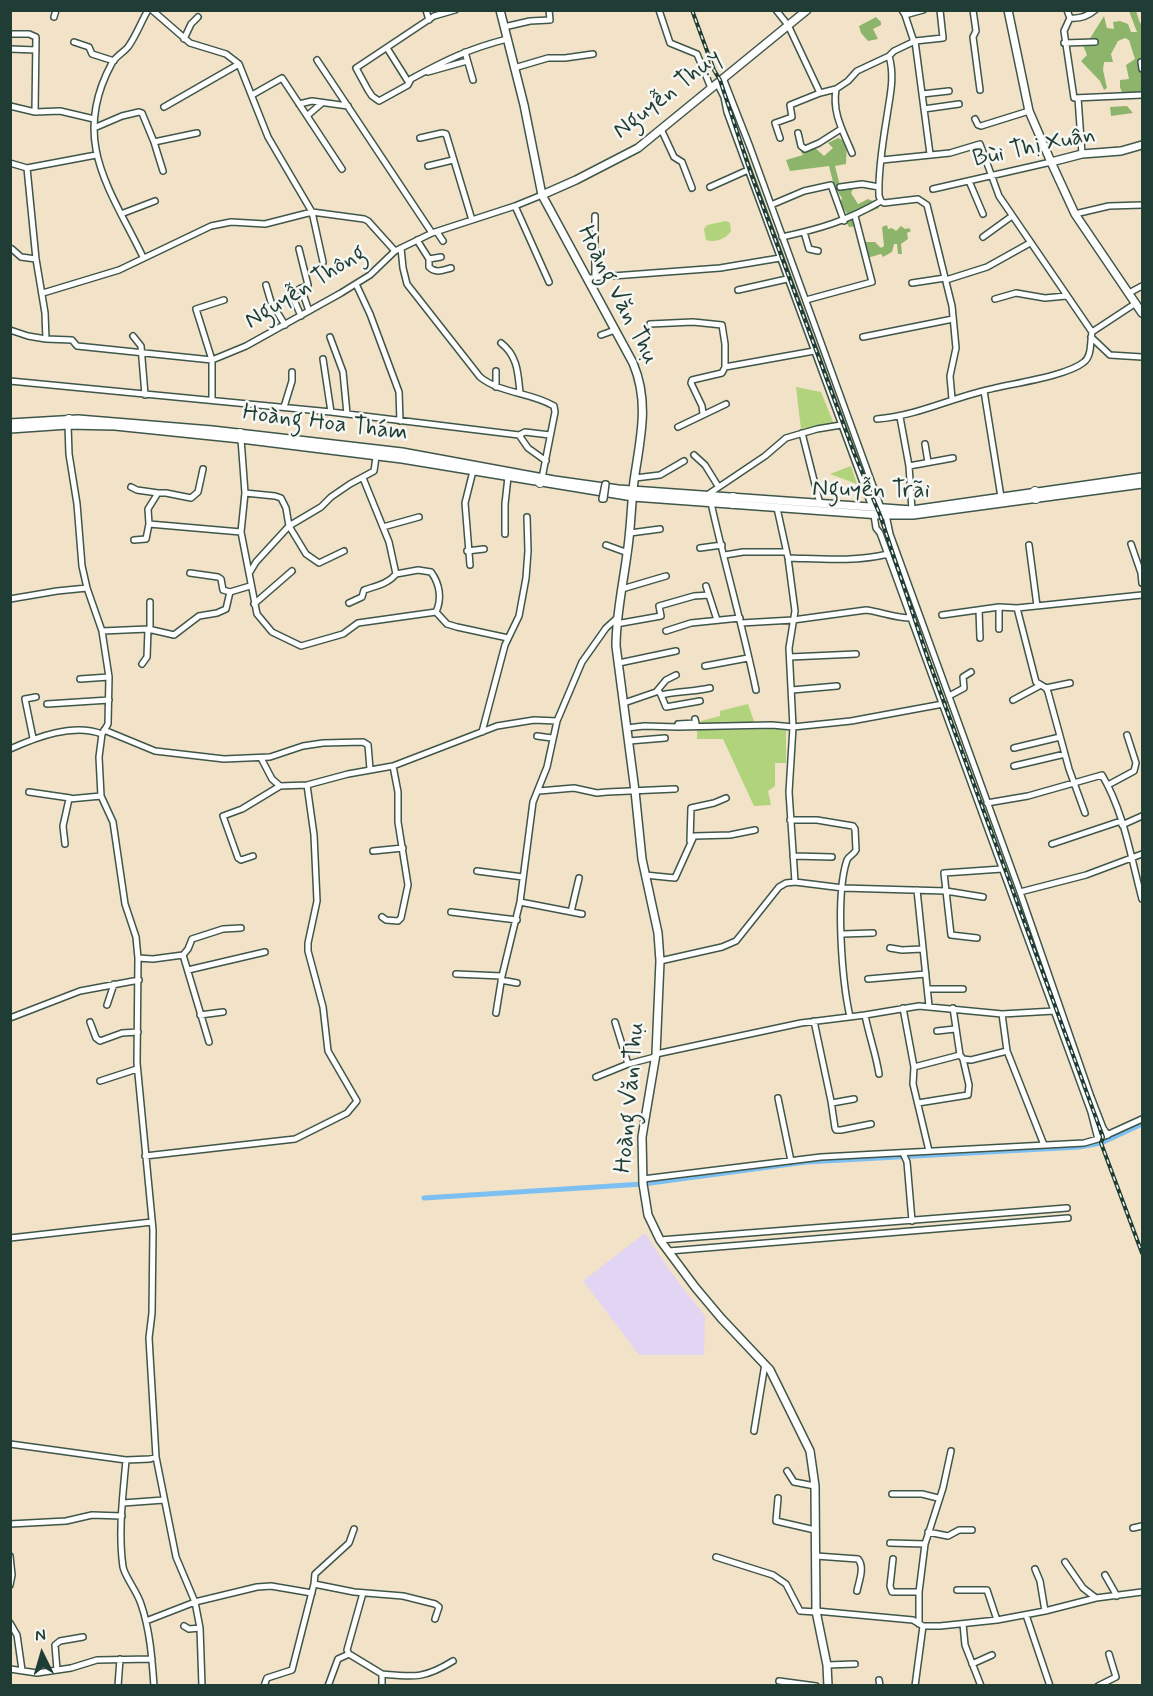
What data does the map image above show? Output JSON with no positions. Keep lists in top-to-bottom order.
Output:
{
  "streets": {
    "main road": [
      "Nguyễn Thụy",
      "Bùi Thị Xuân",
      "Hoàng Văn Thụ",
      "Hoàng Hoa Thám",
      "Nguyễn Trãi"
    ],
    "street": ["Nguyễn Thông"]
  },
  "crossings": [
    ["Nguyễn Thụy", "Nguyễn Thông"],
    ["Nguyễn Thụy", "Hoàng Văn Thụ"],
    ["Nguyễn Thông", "Hoàng Văn Thụ"],
    ["Hoàng Văn Thụ", "Hoàng Hoa Thám"],
    ["Hoàng Văn Thụ", "Nguyễn Trãi"],
    ["Hoàng Hoa Thám", "Nguyễn Trãi"]
  ],
  "north": "top"
}
